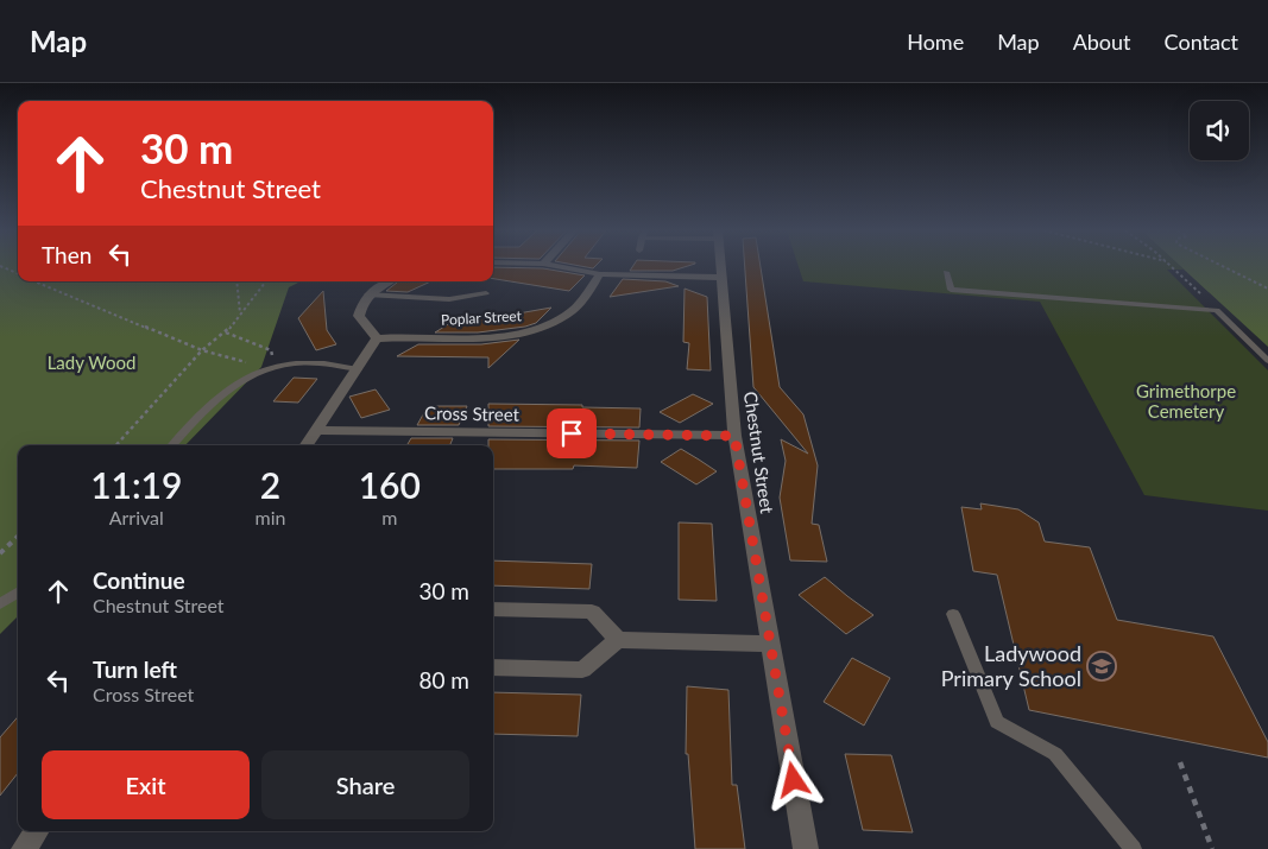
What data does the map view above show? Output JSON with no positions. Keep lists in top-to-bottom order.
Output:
{
  "streets": {
    "street": ["Poplar Street", "Cross Street", "Chestnut Street"]
  },
  "crossings": [
    ["Cross Street", "Chestnut Street"]
  ],
  "parks": ["Lady Wood", "Grimethorpe Cemetery"],
  "places": {
    "school or university": ["Ladywood Primary School"]
  },
  "page": {
    "header": "Map",
    "nav": [
      "Home",
      "Map",
      "About",
      "Contact"
    ],
    "turn": ["30 m", "Chestnut Street"],
    "then": "Then",
    "eta": [
      "11:19",
      "Arrival",
      "2",
      "min",
      "160",
      "m"
    ],
    "list": [
      {
        "name": "Continue",
        "note": "Chestnut Street",
        "value": "30 m"
      },
      {
        "name": "Turn left",
        "note": "Cross Street",
        "value": "80 m"
      }
    ],
    "buttons": ["Exit", "Share"]
  }
}
